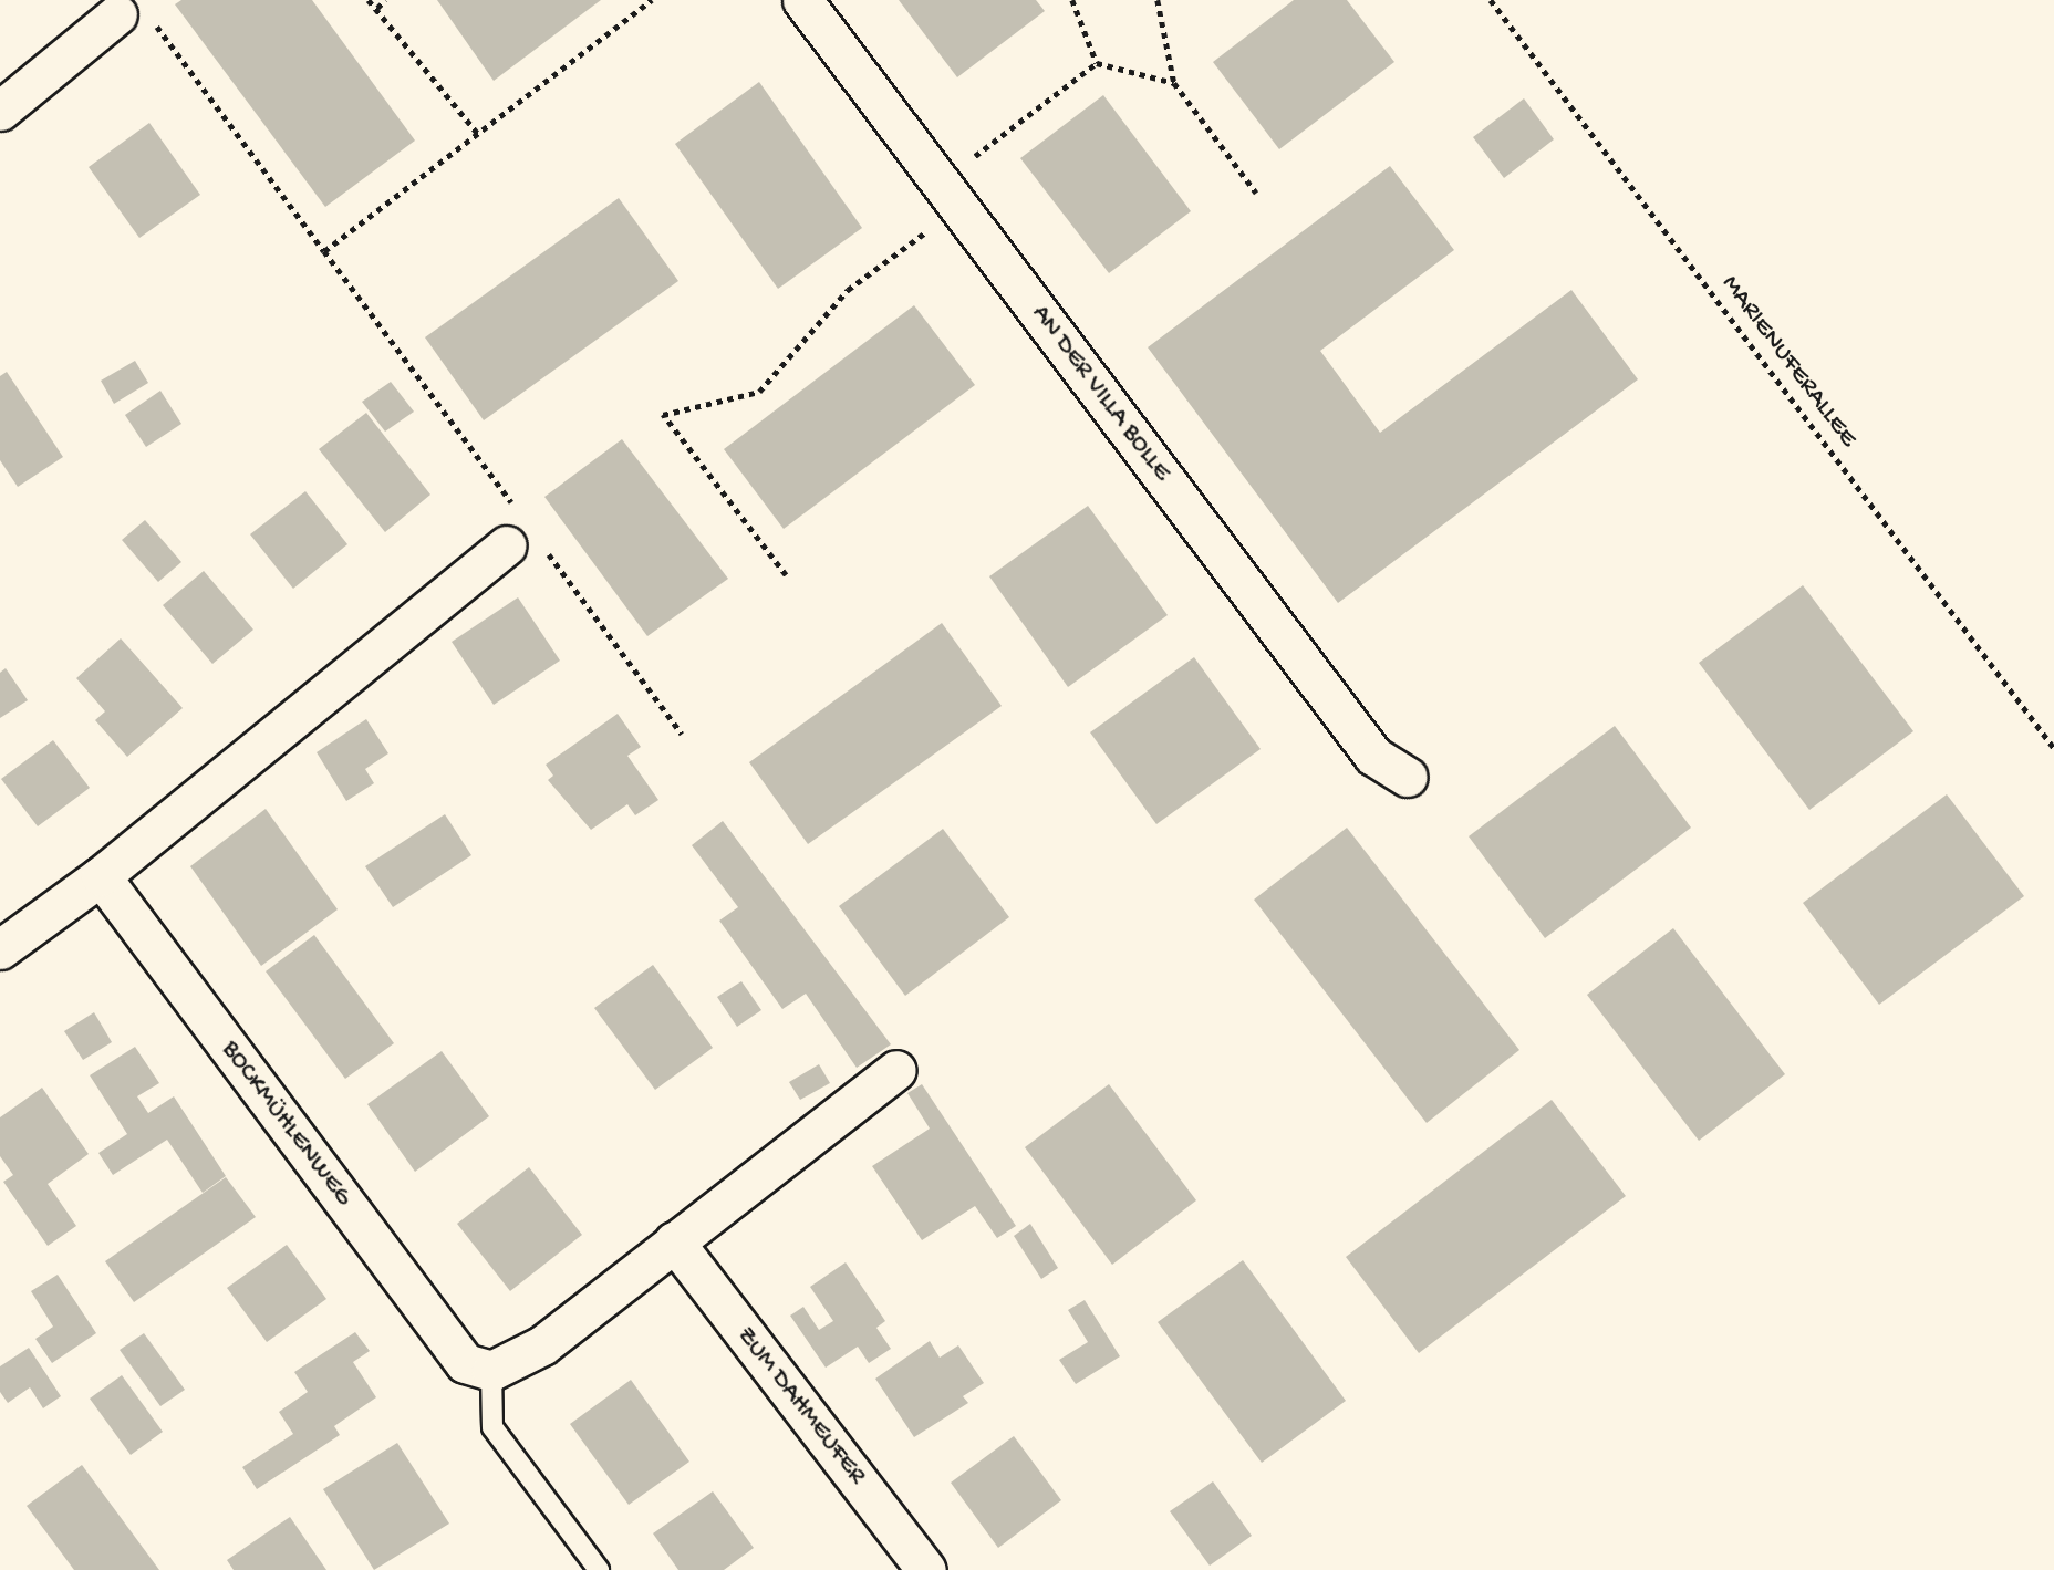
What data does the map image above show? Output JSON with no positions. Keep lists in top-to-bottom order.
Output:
{
  "streets": {
    "street": ["AN DER VILLA BOLLE", "BOCKMÜHLENWEG", "ZUM DAHMEUFER"],
    "path": ["MARIENUFERALLEE"]
  }
}
